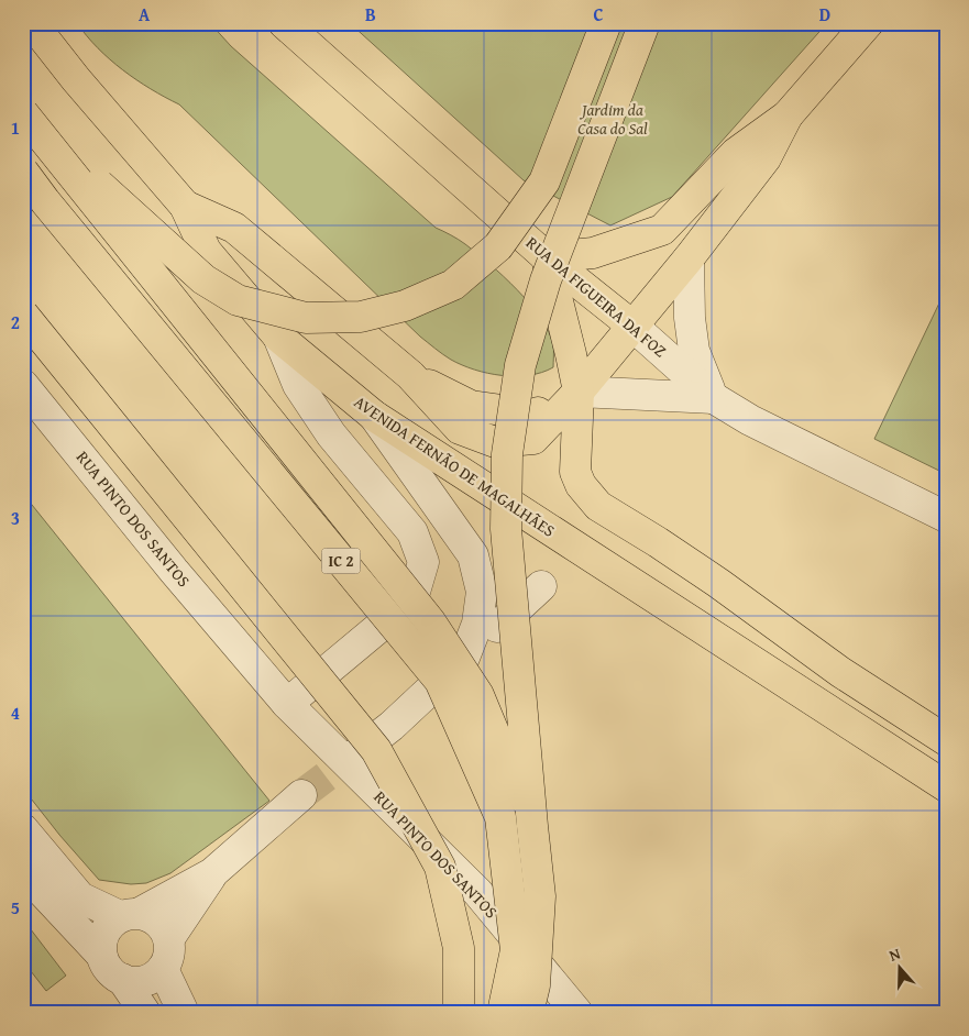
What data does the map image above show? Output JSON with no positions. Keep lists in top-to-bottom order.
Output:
{
  "streets": {
    "main road": ["RUA DA FIGUEIRA DA FOZ", "AVENIDA FERNÃO DE MAGALHÃES", "IC 2"],
    "street": ["RUA PINTO DOS SANTOS"]
  },
  "parks": ["Jardim da Casa do Sal"],
  "north": "top",
  "grid": {
    "columns": [
      "A",
      "B",
      "C",
      "D"
    ],
    "rows": [
      "1",
      "2",
      "3",
      "4",
      "5"
    ]
  }
}
